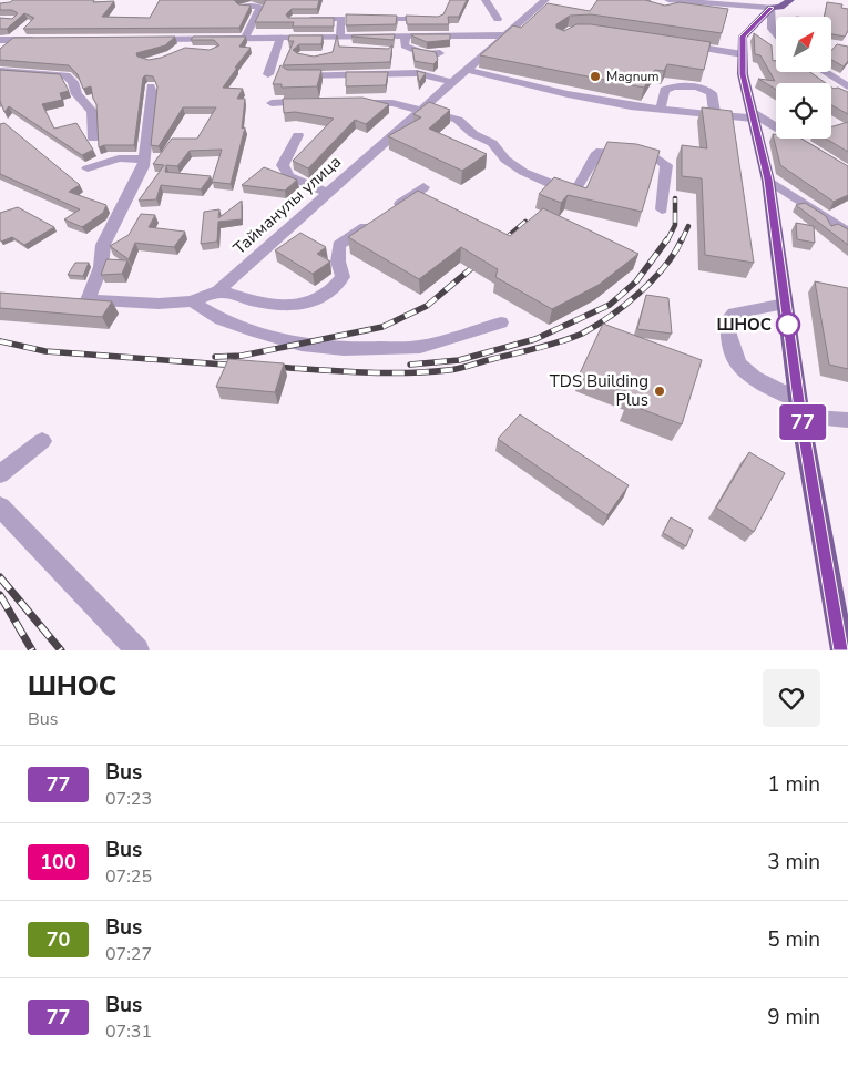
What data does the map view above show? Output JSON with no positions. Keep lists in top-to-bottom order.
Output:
{
  "streets": {
    "street": ["Тайманулы улица"]
  },
  "places": ["Magnum", "ШНОС", "TDS Building Plus"],
  "lines": ["bus line 77"],
  "north": "top right",
  "page": {
    "on_map": "77",
    "heading": ["ШНОС", "Bus"],
    "list": [
      {
        "mark": "77",
        "name": "Bus",
        "note": "07:23",
        "value": "1 min"
      },
      {
        "mark": "100",
        "name": "Bus",
        "note": "07:25",
        "value": "3 min"
      },
      {
        "mark": "70",
        "name": "Bus",
        "note": "07:27",
        "value": "5 min"
      },
      {
        "mark": "77",
        "name": "Bus",
        "note": "07:31",
        "value": "9 min"
      }
    ]
  }
}
